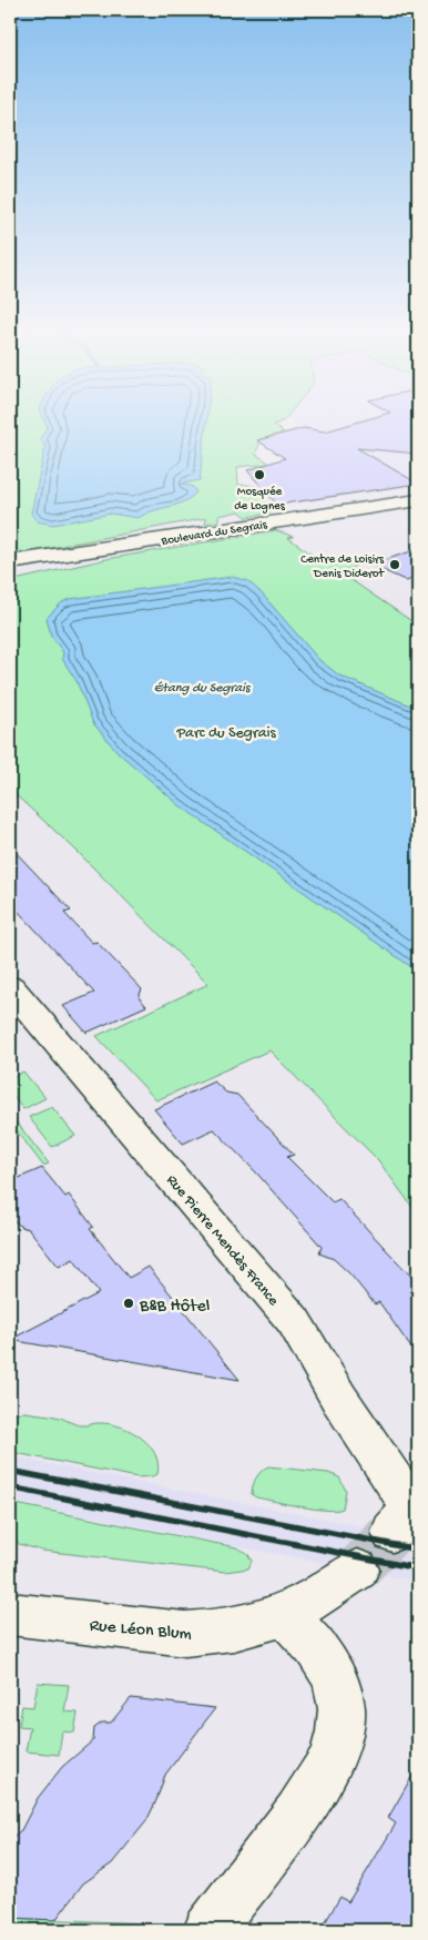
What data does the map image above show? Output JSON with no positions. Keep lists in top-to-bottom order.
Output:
{
  "streets": {
    "street": ["Boulevard du Segrais", "Rue Pierre Mendès France", "Rue Léon Blum"]
  },
  "water": ["Étang du Segrais"],
  "parks": ["Parc du Segrais"],
  "places": ["Mosquée de Lognes", "Centre de Loisirs Denis Diderot", "B&B Hôtel"]
}
